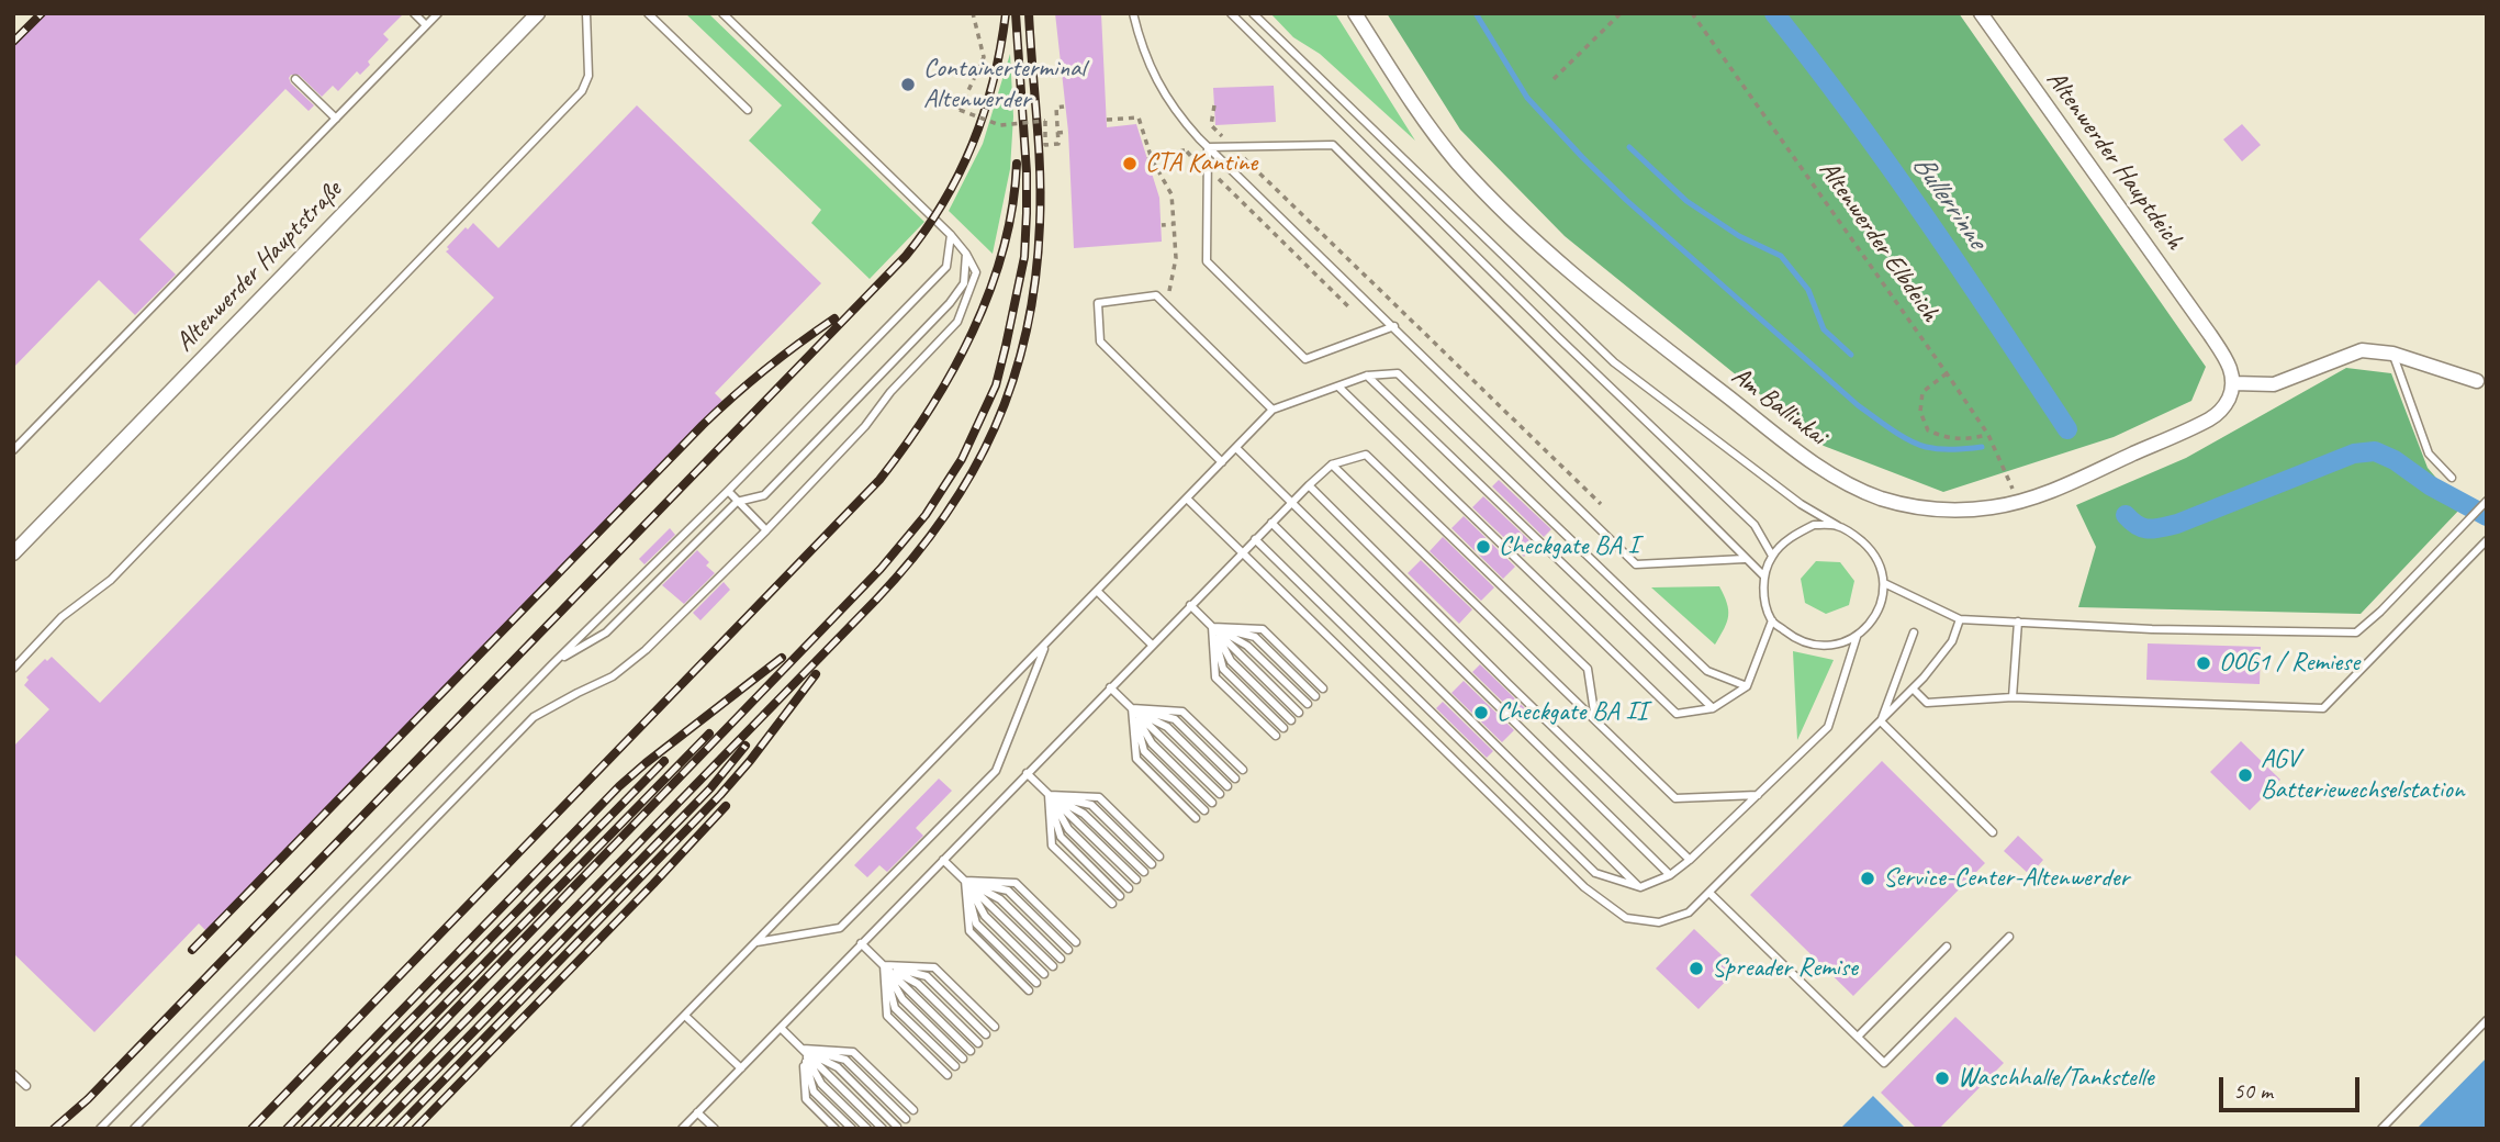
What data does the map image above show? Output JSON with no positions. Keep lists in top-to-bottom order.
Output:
{
  "streets": {
    "street": ["Altenwerder Hauptdeich", "Altenwerder Hauptstraße", "Am Ballinkai"],
    "path": ["Altenwerder Elbdeich"]
  },
  "crossings": [
    ["Altenwerder Hauptdeich", "Am Ballinkai"],
    ["Altenwerder Elbdeich", "Am Ballinkai"]
  ],
  "water": ["Bullerrinne"],
  "places": [
    "Containerterminal Altenwerder",
    "CTA Kantine",
    "Checkgate BA I",
    "OOG1 / Remiese",
    "Checkgate BA II",
    "AGV Batteriewechselstation",
    "Service-Center-Altenwerder",
    "Spreader Remise",
    "Waschhalle/Tankstelle"
  ],
  "scale_bar": "50 m"
}
